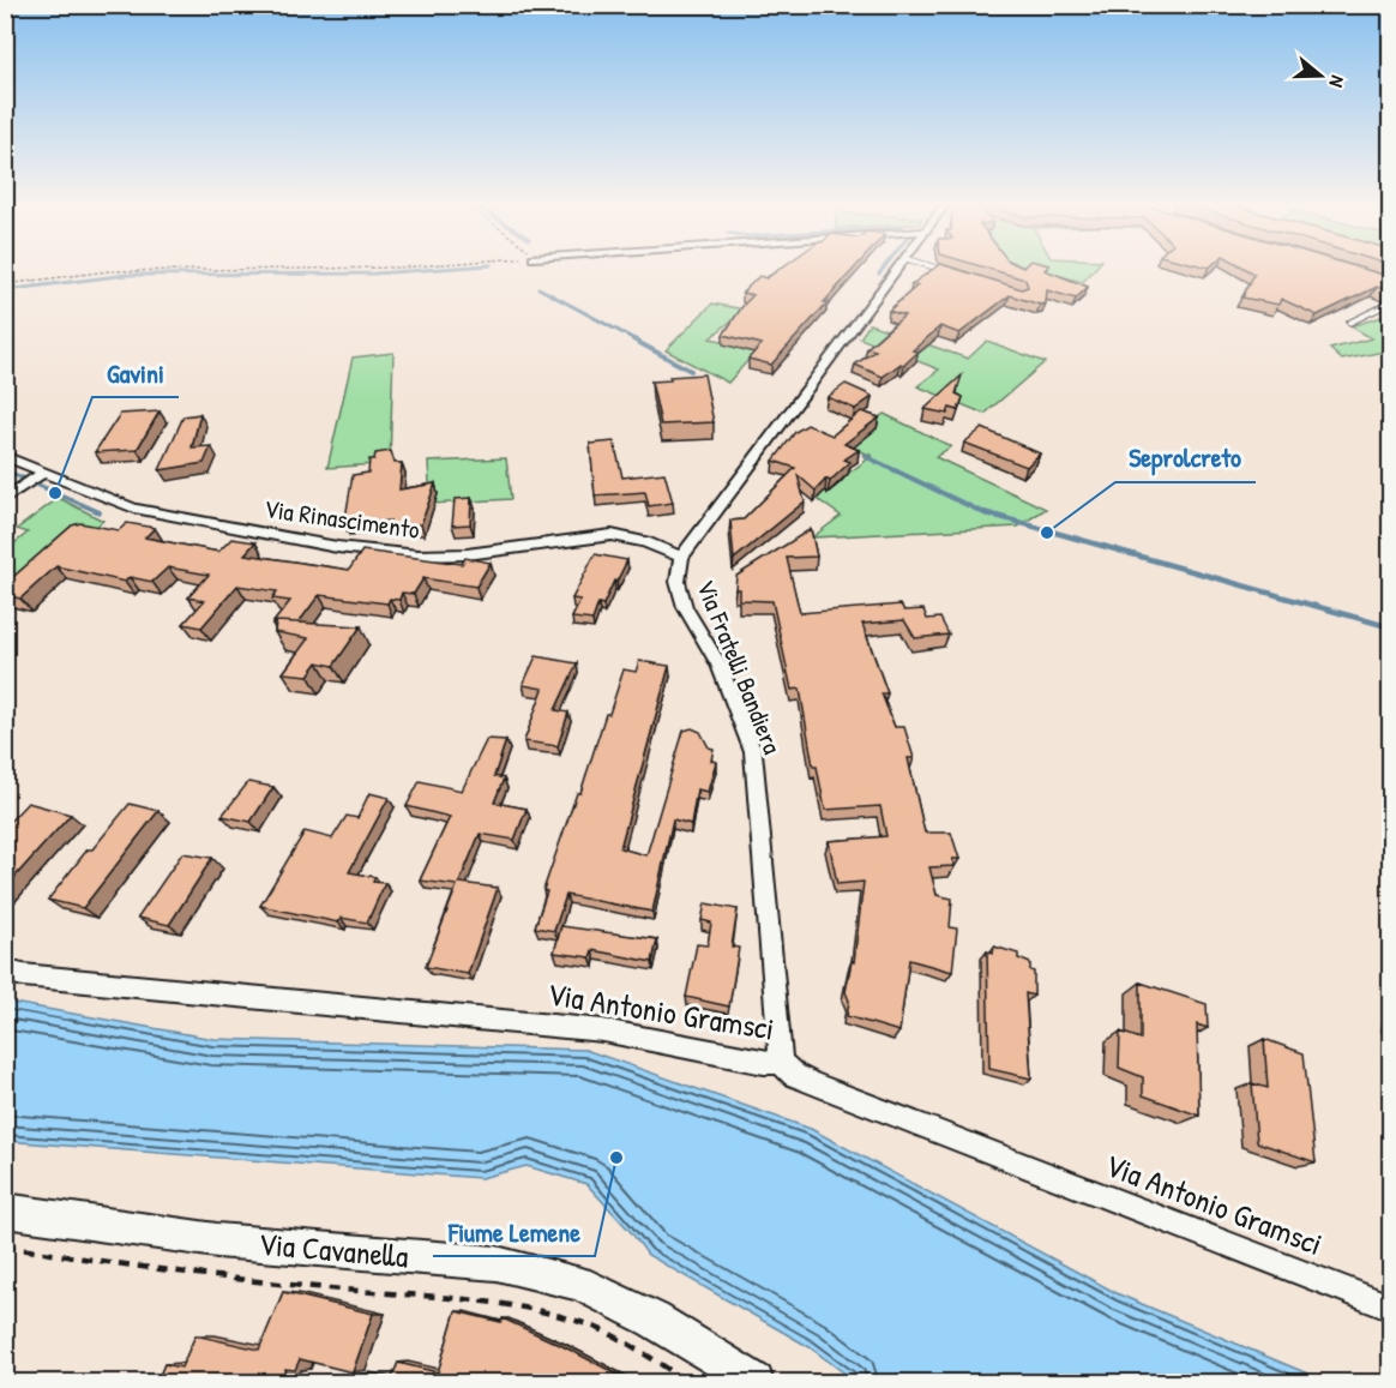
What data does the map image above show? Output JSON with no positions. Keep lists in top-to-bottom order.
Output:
{
  "streets": {
    "main road": ["Via Cavanella"],
    "street": ["Via Rinascimento", "Via Fratelli Bandiera", "Via Antonio Gramsci"]
  },
  "crossings": [
    ["Via Rinascimento", "Via Fratelli Bandiera"],
    ["Via Fratelli Bandiera", "Via Antonio Gramsci"]
  ],
  "places": ["Gavini", "Seprolcreto", "Fiume Lemene"],
  "north": "right"
}
